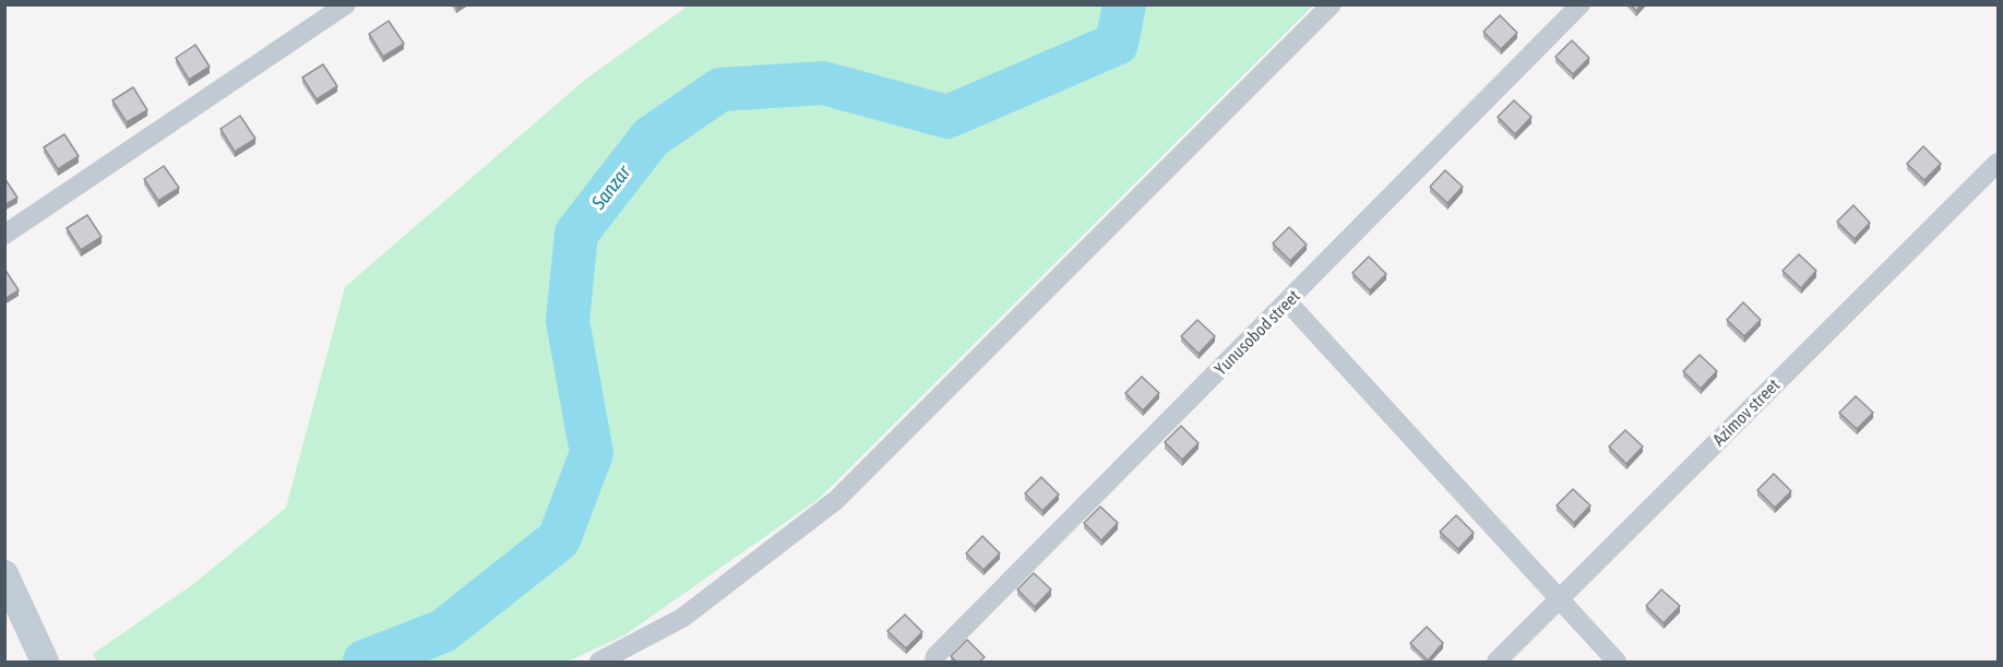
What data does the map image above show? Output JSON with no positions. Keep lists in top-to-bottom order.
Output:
{
  "streets": {
    "street": ["Yunusobod street", "Azimov street"]
  },
  "water": ["Sanzar"]
}
